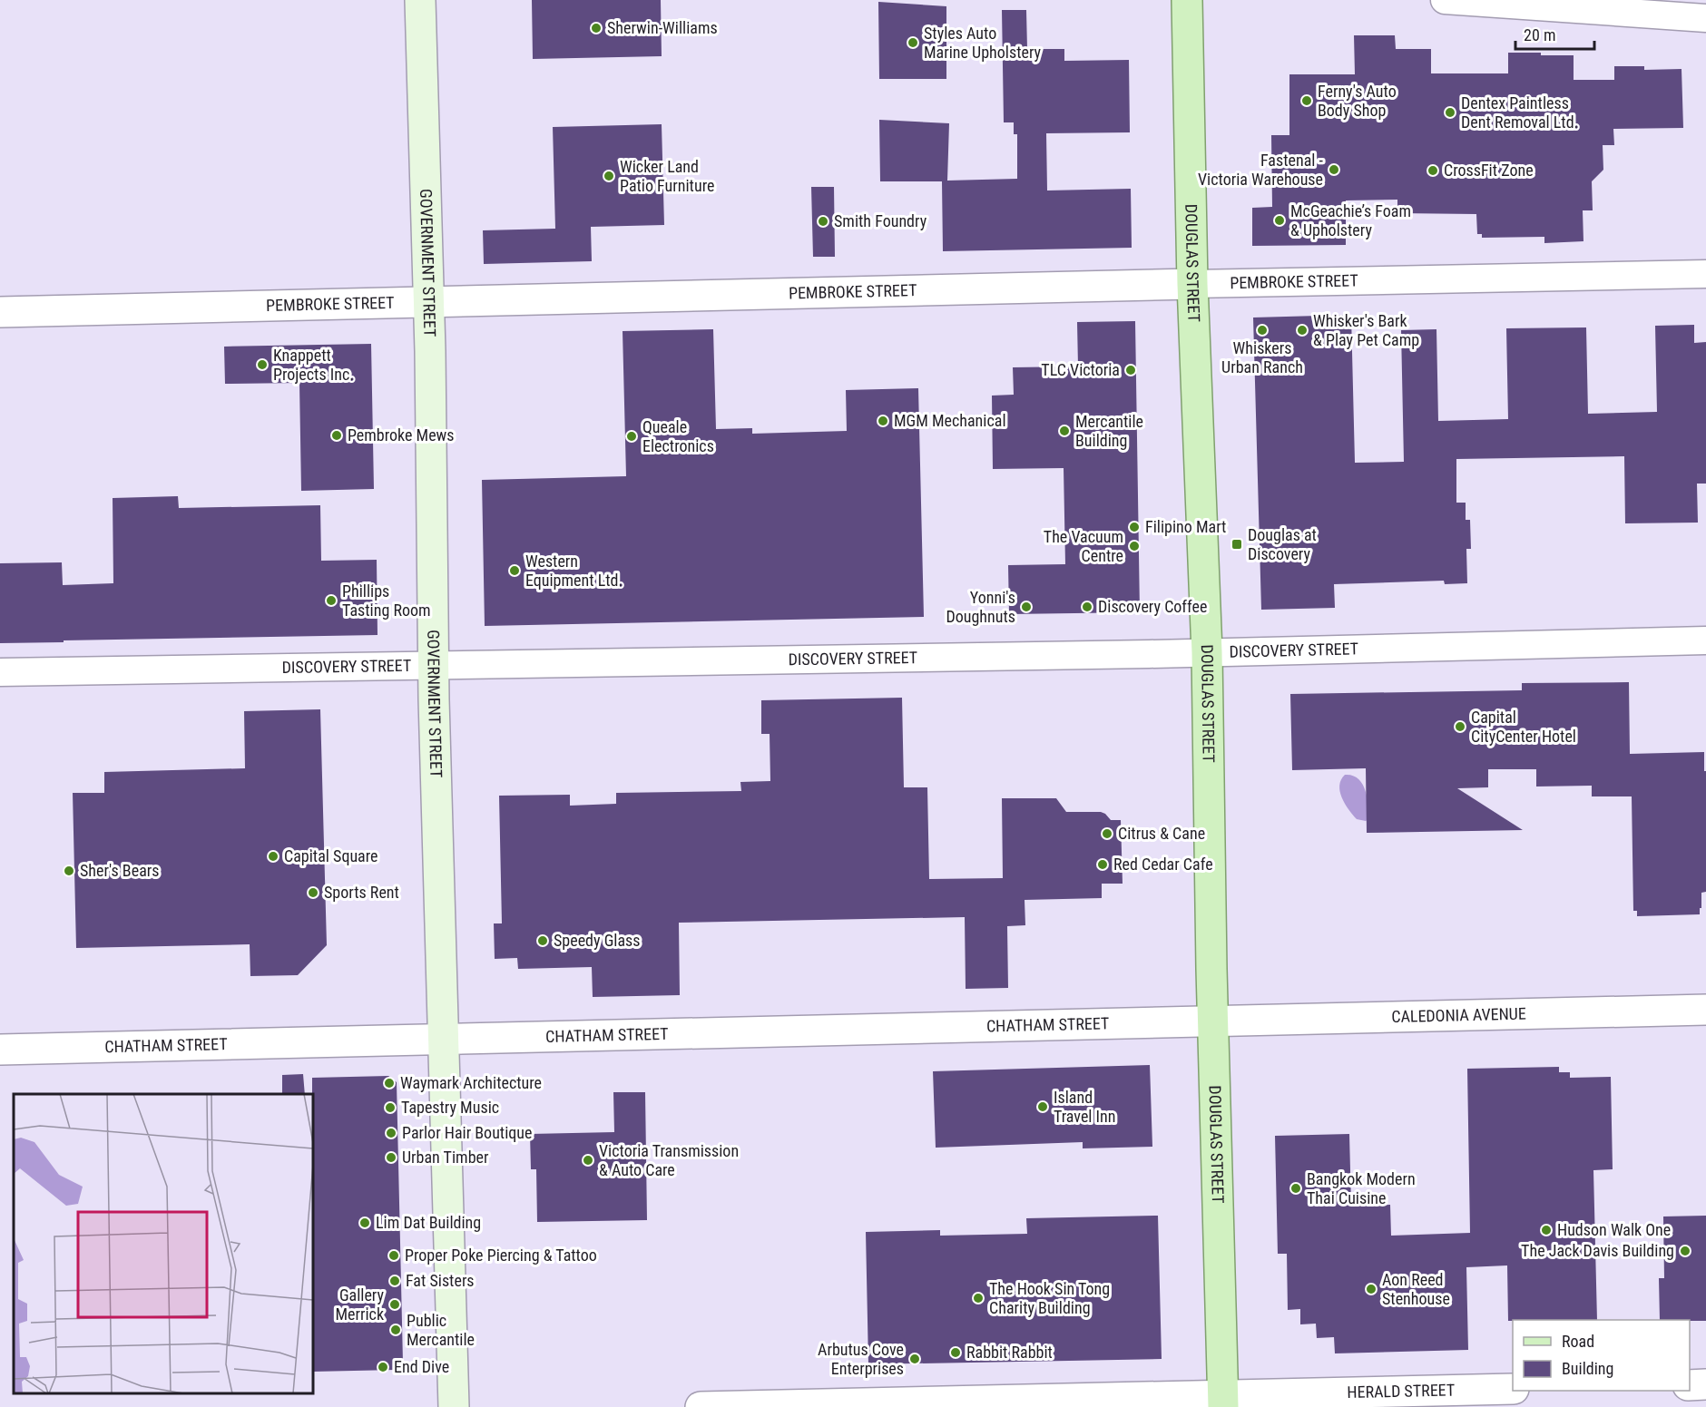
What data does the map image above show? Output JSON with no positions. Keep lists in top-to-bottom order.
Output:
{
  "streets": {
    "main road": ["GOVERNMENT STREET", "DOUGLAS STREET"],
    "street": [
      "PEMBROKE STREET",
      "DISCOVERY STREET",
      "CALEDONIA AVENUE",
      "CHATHAM STREET",
      "HERALD STREET"
    ]
  },
  "crossings": [
    ["GOVERNMENT STREET", "PEMBROKE STREET"],
    ["GOVERNMENT STREET", "DISCOVERY STREET"],
    ["GOVERNMENT STREET", "CHATHAM STREET"],
    ["DOUGLAS STREET", "PEMBROKE STREET"],
    ["DOUGLAS STREET", "DISCOVERY STREET"],
    ["DOUGLAS STREET", "CALEDONIA AVENUE"],
    ["DOUGLAS STREET", "CHATHAM STREET"],
    ["DOUGLAS STREET", "HERALD STREET"],
    ["CALEDONIA AVENUE", "CHATHAM STREET"]
  ],
  "places": {
    "other": [
      "Sherwin-Williams",
      "Styles Auto Marine Upholstery",
      "Ferny's Auto Body Shop",
      "Dentex Paintless Dent Removal Ltd.",
      "Fastenal - Victoria Warehouse",
      "CrossFit Zone",
      "Wicker Land Patio Furniture",
      "McGeachie’s Foam & Upholstery",
      "Smith Foundry",
      "Whiskers Urban Ranch",
      "Whisker's Bark & Play Pet Camp",
      "Knappett Projects Inc.",
      "TLC Victoria",
      "MGM Mechanical",
      "Mercantile Building",
      "Pembroke Mews",
      "Queale Electronics",
      "Filipino Mart",
      "The Vacuum Centre",
      "Western Equipment Ltd.",
      "Phillips Tasting Room",
      "Yonni's Doughnuts",
      "Discovery Coffee",
      "Capital CityCenter Hotel",
      "Citrus & Cane",
      "Capital Square",
      "Red Cedar Cafe",
      "Sher's Bears",
      "Sports Rent",
      "Speedy Glass",
      "Waymark Architecture",
      "Island Travel Inn",
      "Tapestry Music",
      "Parlor Hair Boutique",
      "Urban Timber",
      "Victoria Transmission & Auto Care",
      "Bangkok Modern Thai Cuisine",
      "Lim Dat Building",
      "Hudson Walk One",
      "The Jack Davis Building",
      "Proper Poke Piercing & Tattoo",
      "Fat Sisters",
      "Aon Reed Stenhouse",
      "The Hook Sin Tong Charity Building",
      "Gallery Merrick",
      "Public Mercantile",
      "Rabbit Rabbit",
      "Arbutus Cove Enterprises",
      "End Dive"
    ],
    "transit": ["Douglas at Discovery"]
  },
  "legend": ["Road", "Building"],
  "scale_bar": "20 m"
}
